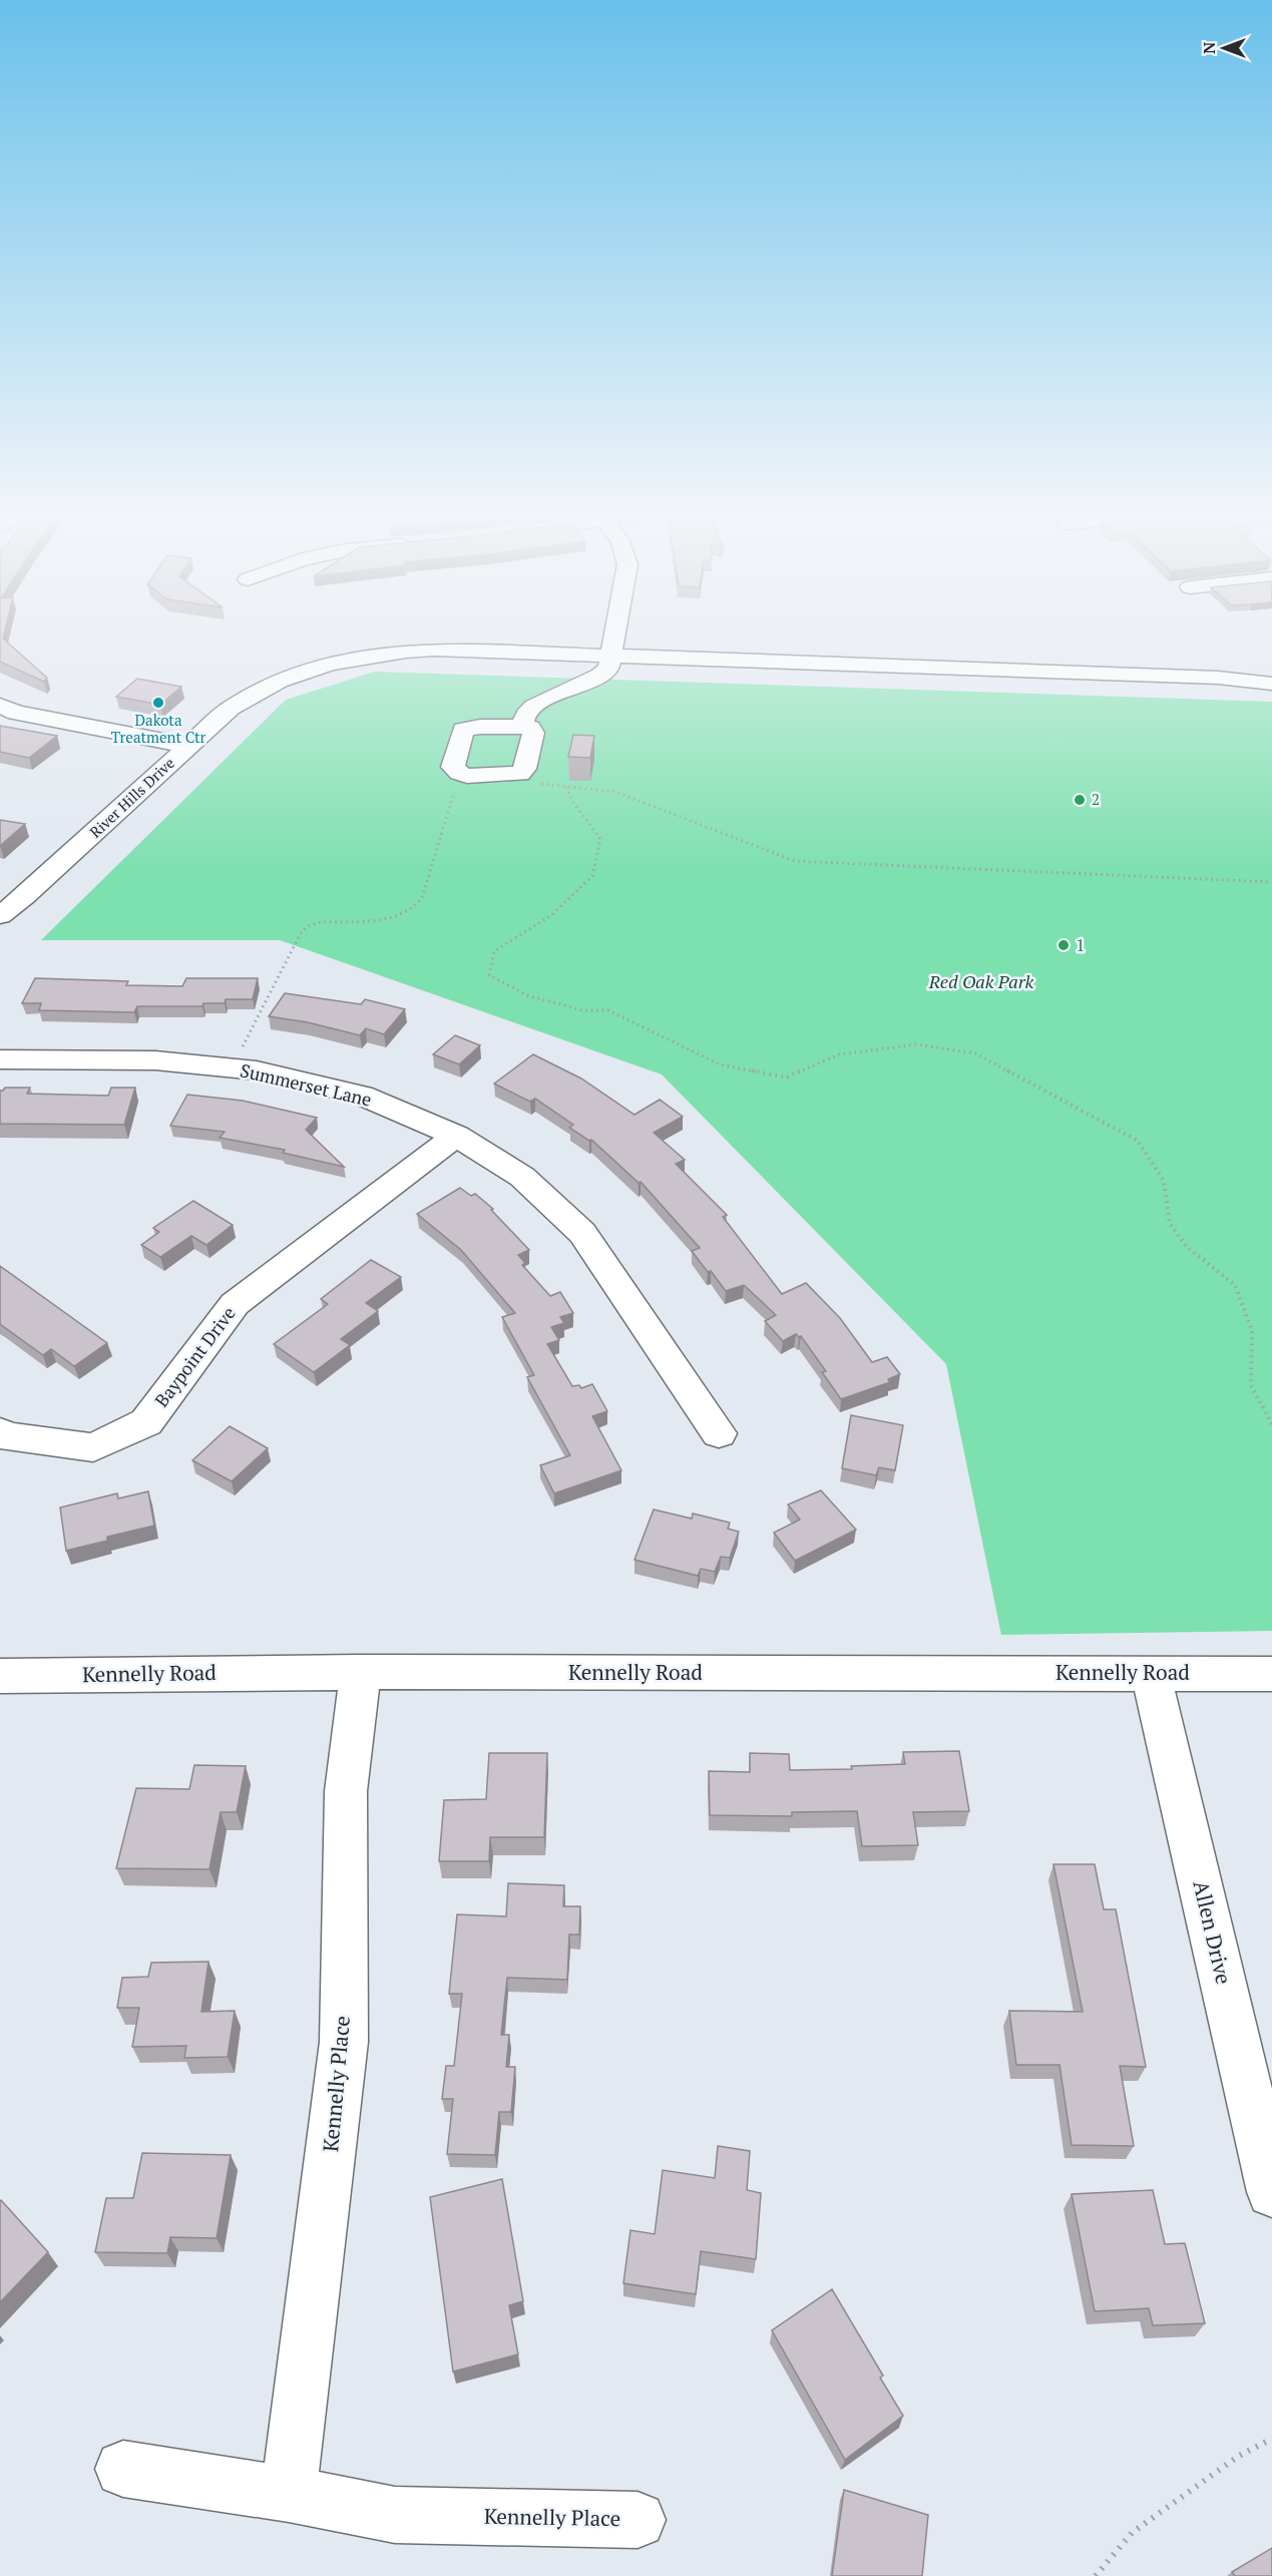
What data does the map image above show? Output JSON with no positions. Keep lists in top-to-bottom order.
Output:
{
  "streets": {
    "street": [
      "River Hills Drive",
      "Summerset Lane",
      "Baypoint Drive",
      "Kennelly Road",
      "Allen Drive",
      "Kennelly Place"
    ]
  },
  "crossings": [
    ["Summerset Lane", "Baypoint Drive"],
    ["Kennelly Road", "Allen Drive"],
    ["Kennelly Road", "Kennelly Place"]
  ],
  "parks": ["Red Oak Park"],
  "places": ["Dakota Treatment Ctr", "2", "1"],
  "north": "left"
}
